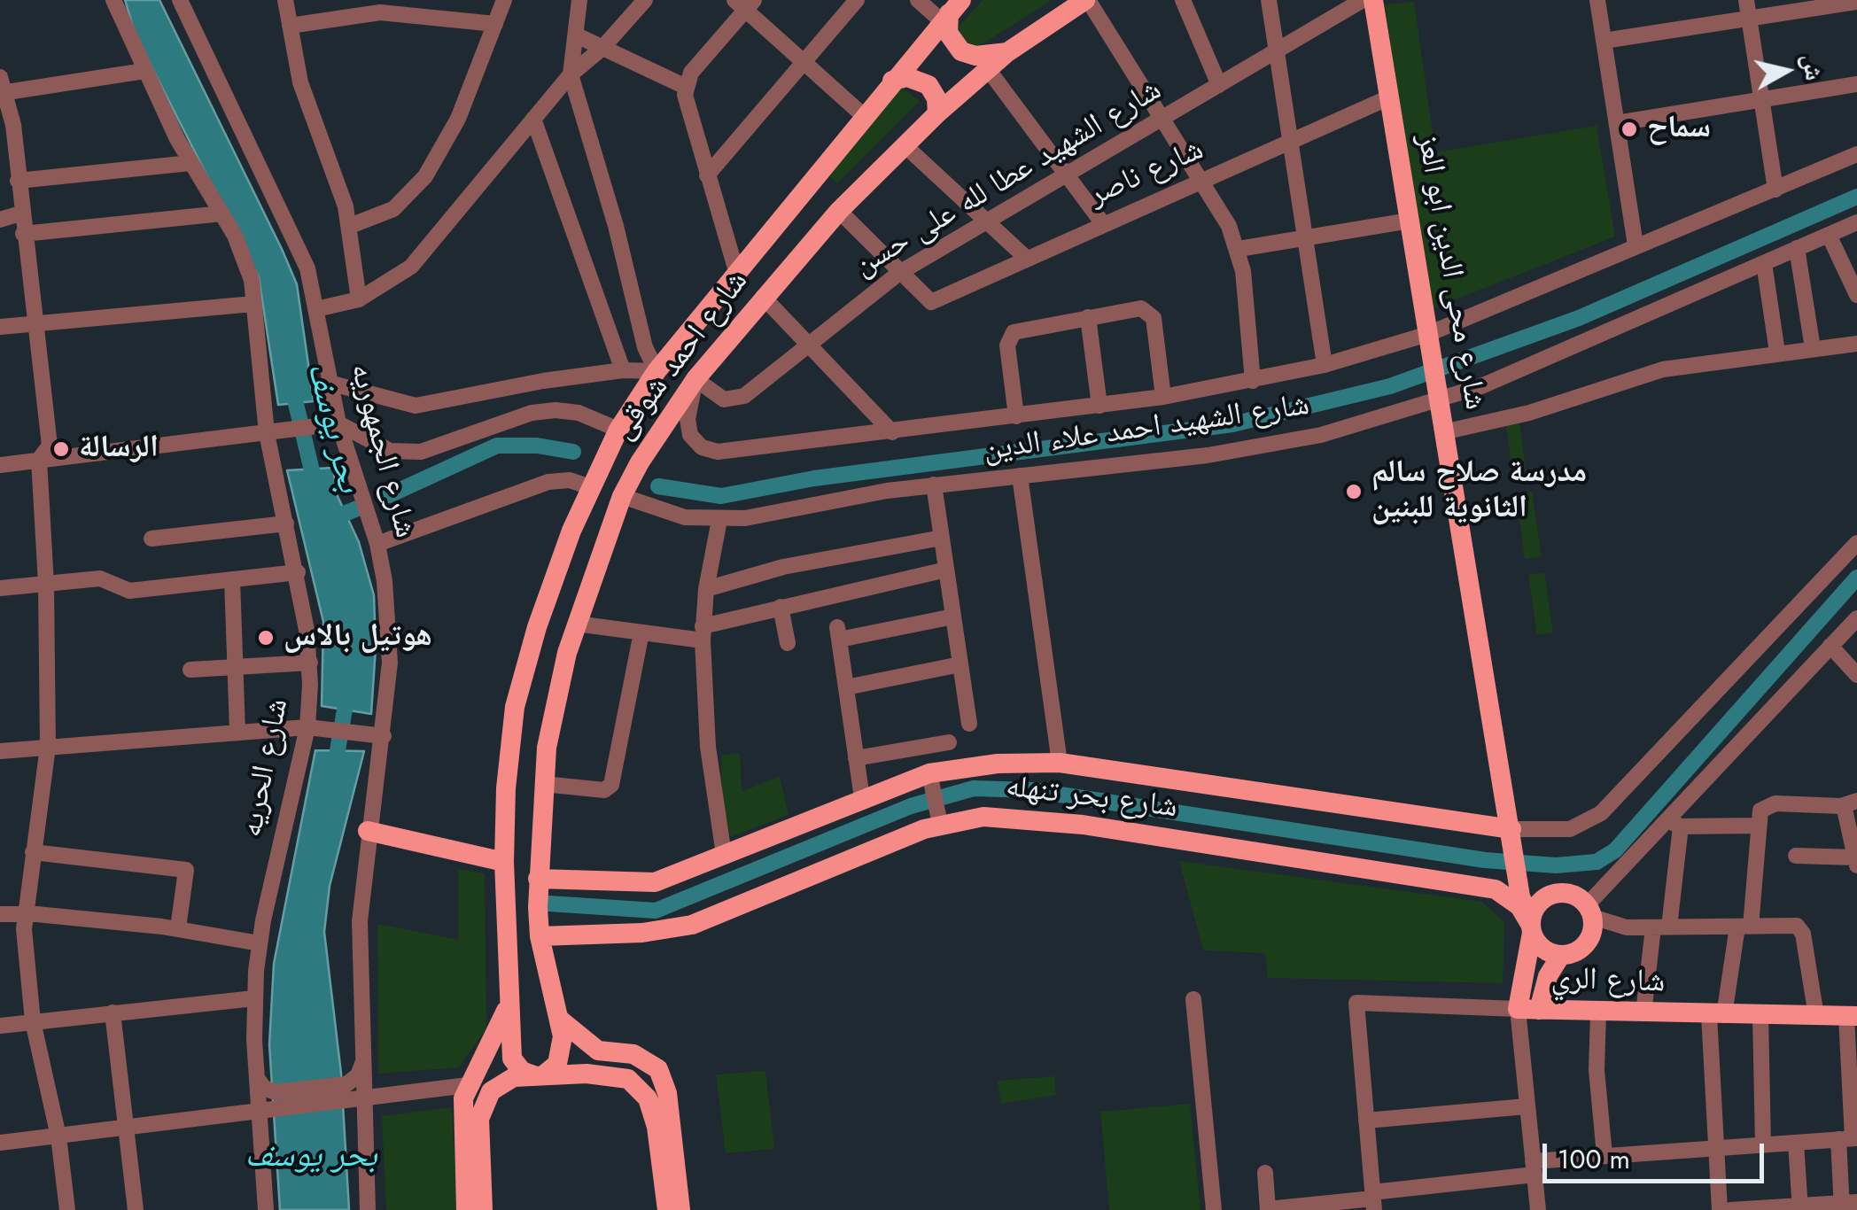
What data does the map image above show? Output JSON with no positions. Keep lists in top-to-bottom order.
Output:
{
  "streets": {
    "main road": [
      "شارع محى الدين ابو العز",
      "شارع احمد شوقى",
      "شارع بحر تنهله",
      "شارع الري"
    ],
    "street": [
      "شارع ناصر",
      "شارع الشهيد عطا لله على حسن",
      "شارع الشهيد احمد علاء الدين",
      "شارع الجمهوريه",
      "شارع الحريه"
    ]
  },
  "crossings": [
    ["شارع ناصر", "شارع الشهيد عطا لله على حسن"],
    ["شارع ناصر", "شارع محى الدين ابو العز"],
    ["شارع الشهيد عطا لله على حسن", "شارع احمد شوقى"],
    ["شارع الشهيد عطا لله على حسن", "شارع الشهيد احمد علاء الدين"],
    ["شارع محى الدين ابو العز", "شارع الشهيد احمد علاء الدين"],
    ["شارع محى الدين ابو العز", "شارع بحر تنهله"],
    ["شارع احمد شوقى", "شارع الشهيد احمد علاء الدين"],
    ["شارع احمد شوقى", "شارع بحر تنهله"]
  ],
  "water": ["بحر يوسف"],
  "places": [
    "سماح",
    "الرسالة",
    "مدرسة صلاح سالم الثانوية للبنين",
    "هوتيل بالاس"
  ],
  "scale_bar": "100 m",
  "north": "right"
}
